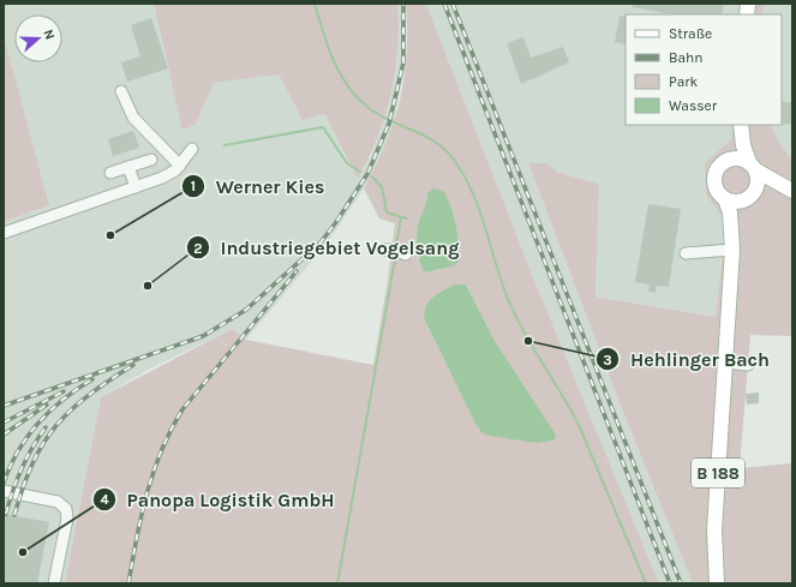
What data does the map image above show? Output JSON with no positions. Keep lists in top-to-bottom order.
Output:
{
  "streets": {
    "main road": ["B 188"]
  },
  "places": [
    "Werner Kies",
    "Industriegebiet Vogelsang",
    "Hehlinger Bach",
    "Panopa Logistik GmbH"
  ],
  "legend": [
    "Straße",
    "Bahn",
    "Park",
    "Wasser"
  ],
  "north": "right"
}
